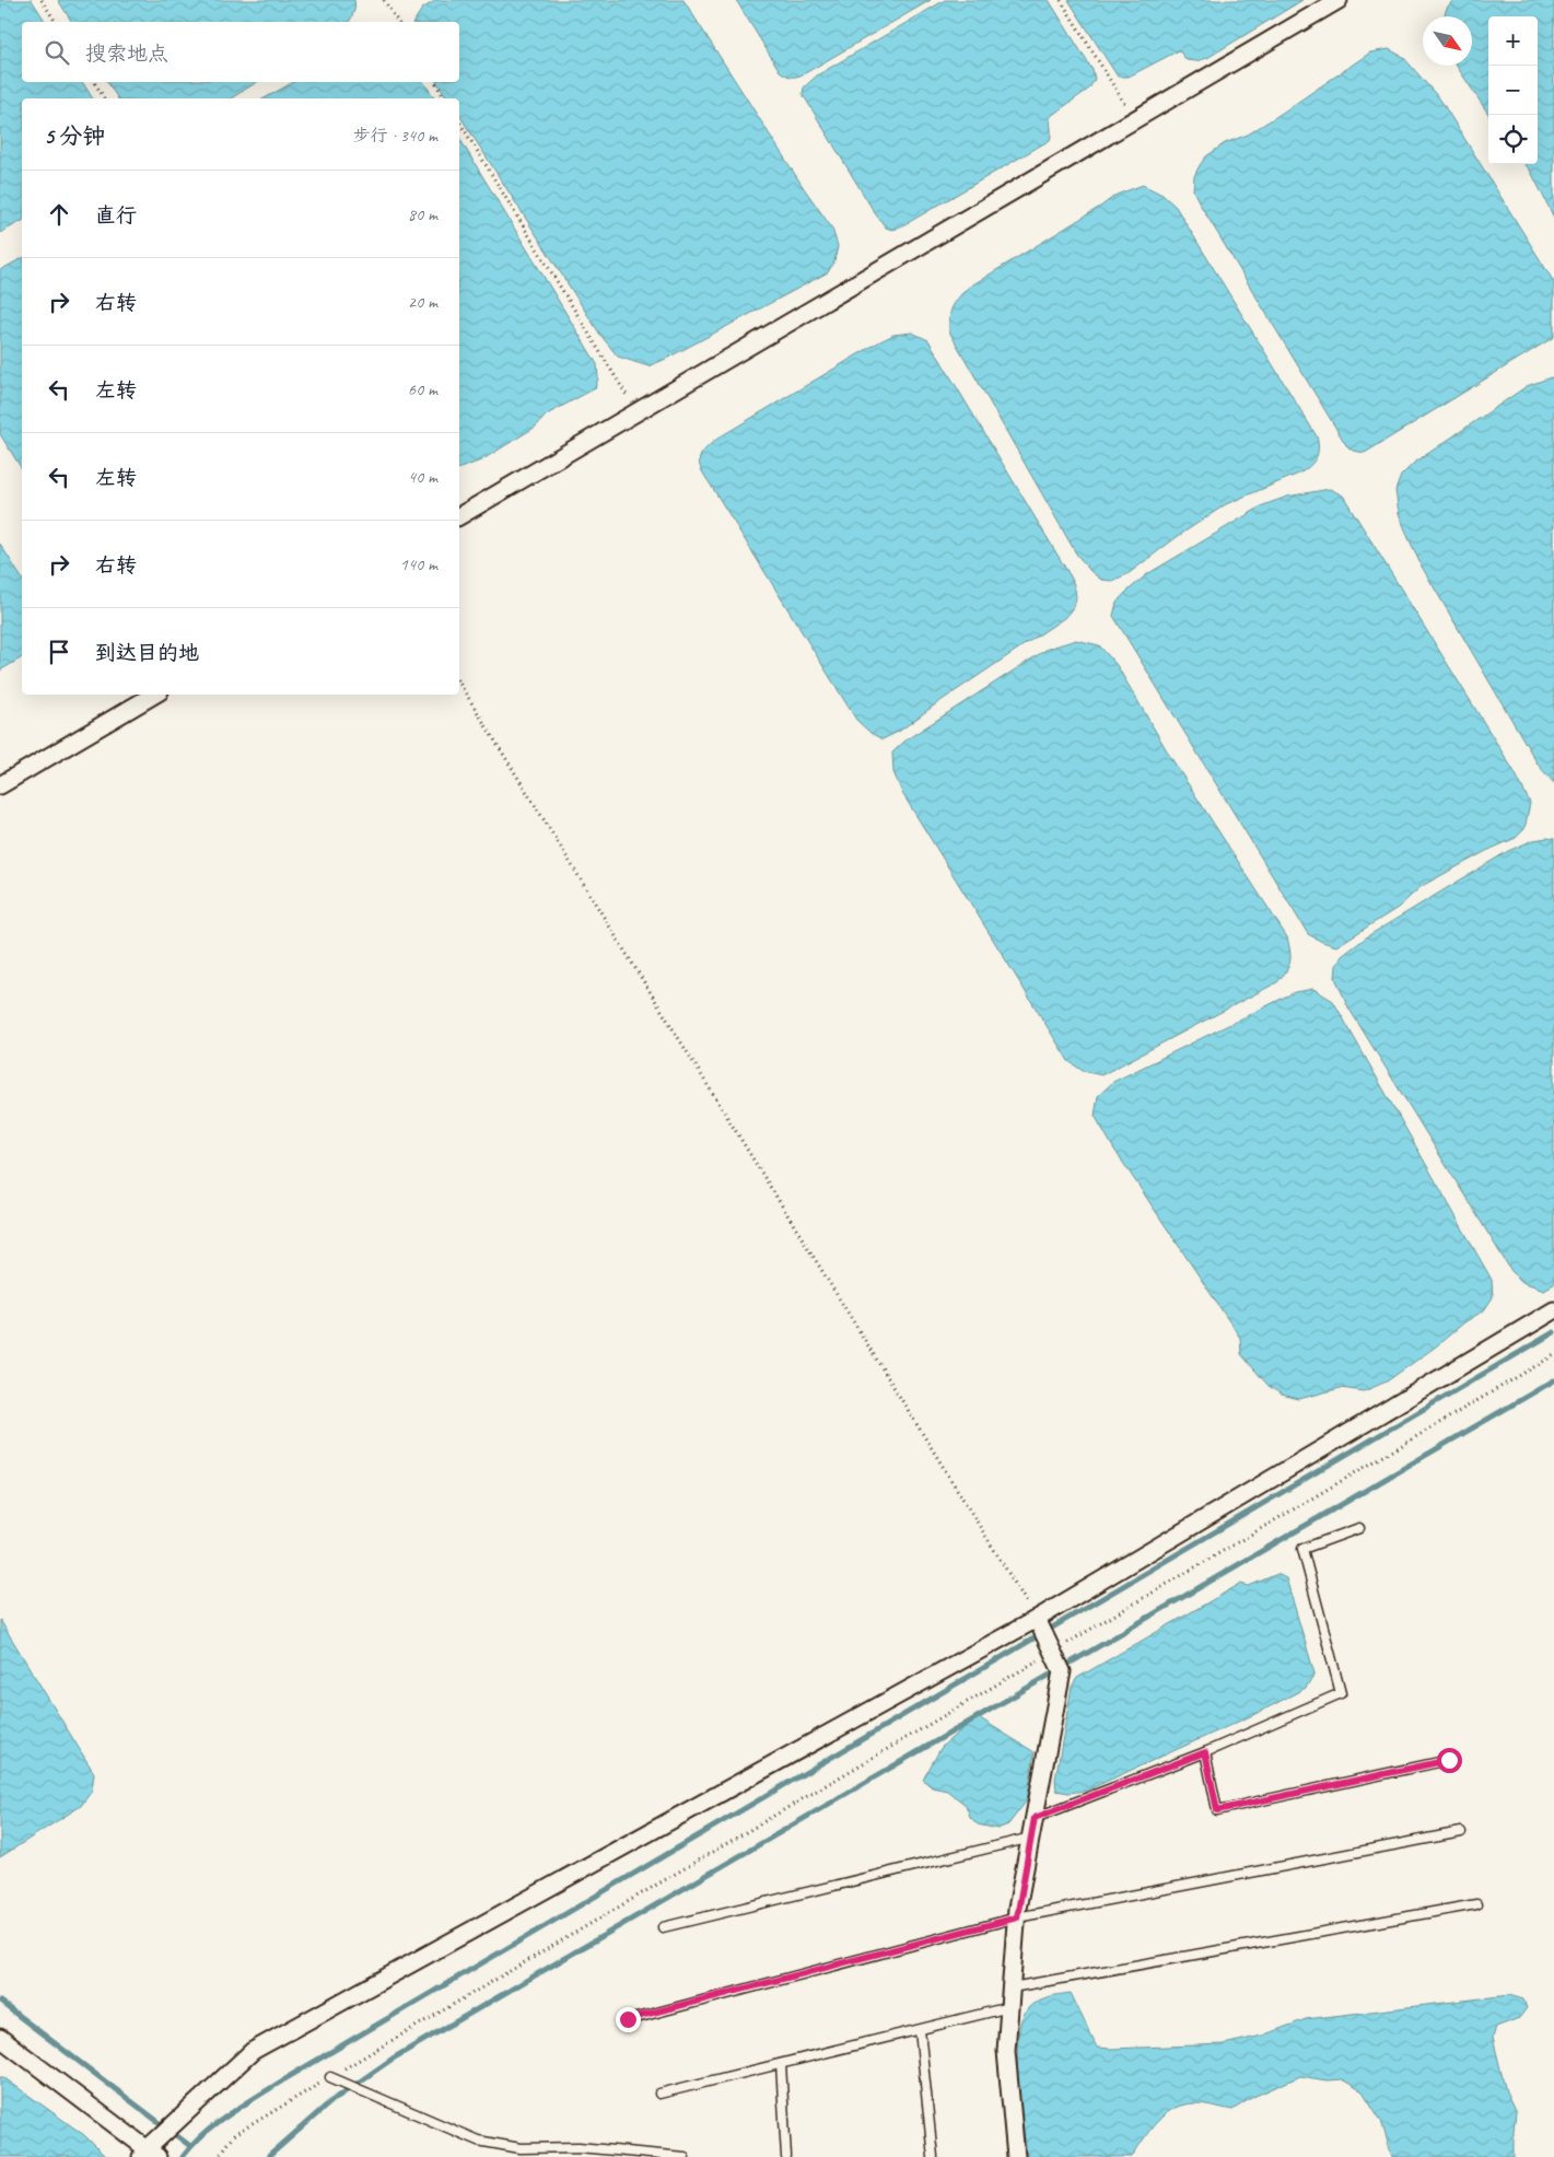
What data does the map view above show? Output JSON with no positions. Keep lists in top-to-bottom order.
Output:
{
  "north": "bottom right",
  "page": {
    "map_buttons": ["+", "−"],
    "search": "搜索地点",
    "heading": ["5 分钟", "步行 · 340 m"],
    "list": [
      ["直行", "80 m"],
      ["右转", "20 m"],
      ["左转", "60 m"],
      ["左转", "40 m"],
      ["右转", "140 m"],
      "到达目的地"
    ]
  }
}
